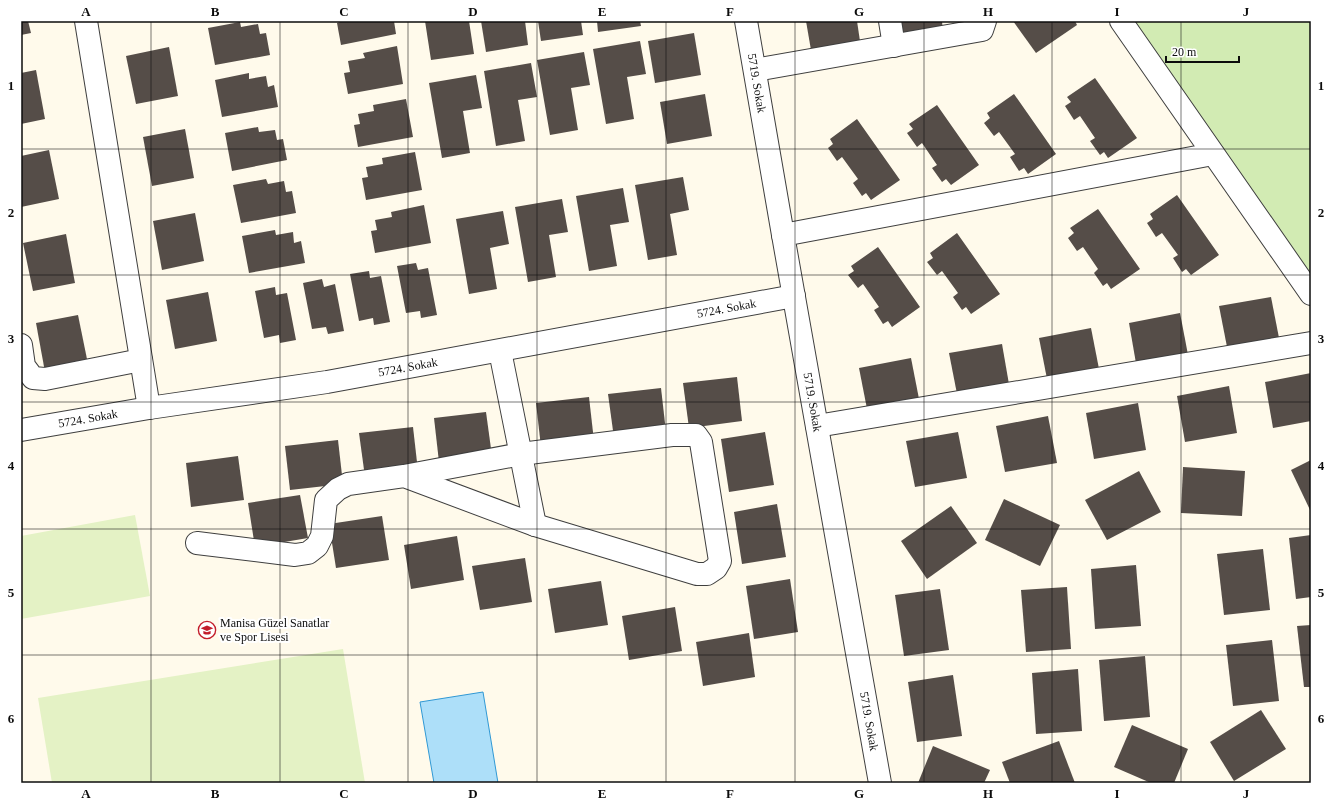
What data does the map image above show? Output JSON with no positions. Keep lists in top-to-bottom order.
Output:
{
  "streets": {
    "street": ["5719. Sokak", "5724. Sokak"]
  },
  "crossings": [
    ["5719. Sokak", "5724. Sokak"]
  ],
  "places": {
    "school or university": ["Manisa Güzel Sanatlar ve Spor Lisesi"]
  },
  "scale_bar": "20 m",
  "grid": {
    "columns": [
      "A",
      "B",
      "C",
      "D",
      "E",
      "F",
      "G",
      "H",
      "I",
      "J"
    ],
    "rows": [
      "1",
      "2",
      "3",
      "4",
      "5",
      "6"
    ]
  }
}
